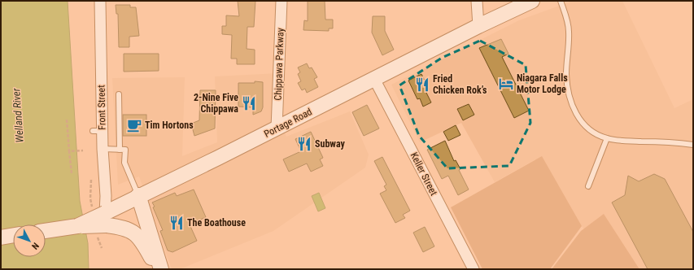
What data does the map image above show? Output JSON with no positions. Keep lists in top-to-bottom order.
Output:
{
  "streets": {
    "main road": ["Portage Road"],
    "street": ["Chippawa Parkway", "Front Street", "Keller Street"]
  },
  "crossings": [
    ["Chippawa Parkway", "Portage Road"],
    ["Front Street", "Portage Road"],
    ["Portage Road", "Keller Street"]
  ],
  "water": ["Welland River"],
  "places": {
    "hotel": ["Niagara Falls Motor Lodge"],
    "restaurant": [
      "Fried Chicken Rok’s",
      "2-Nine Five Chippawa",
      "Subway",
      "The Boathouse"
    ],
    "cafe": ["Tim Hortons"]
  },
  "north": "bottom right"
}
